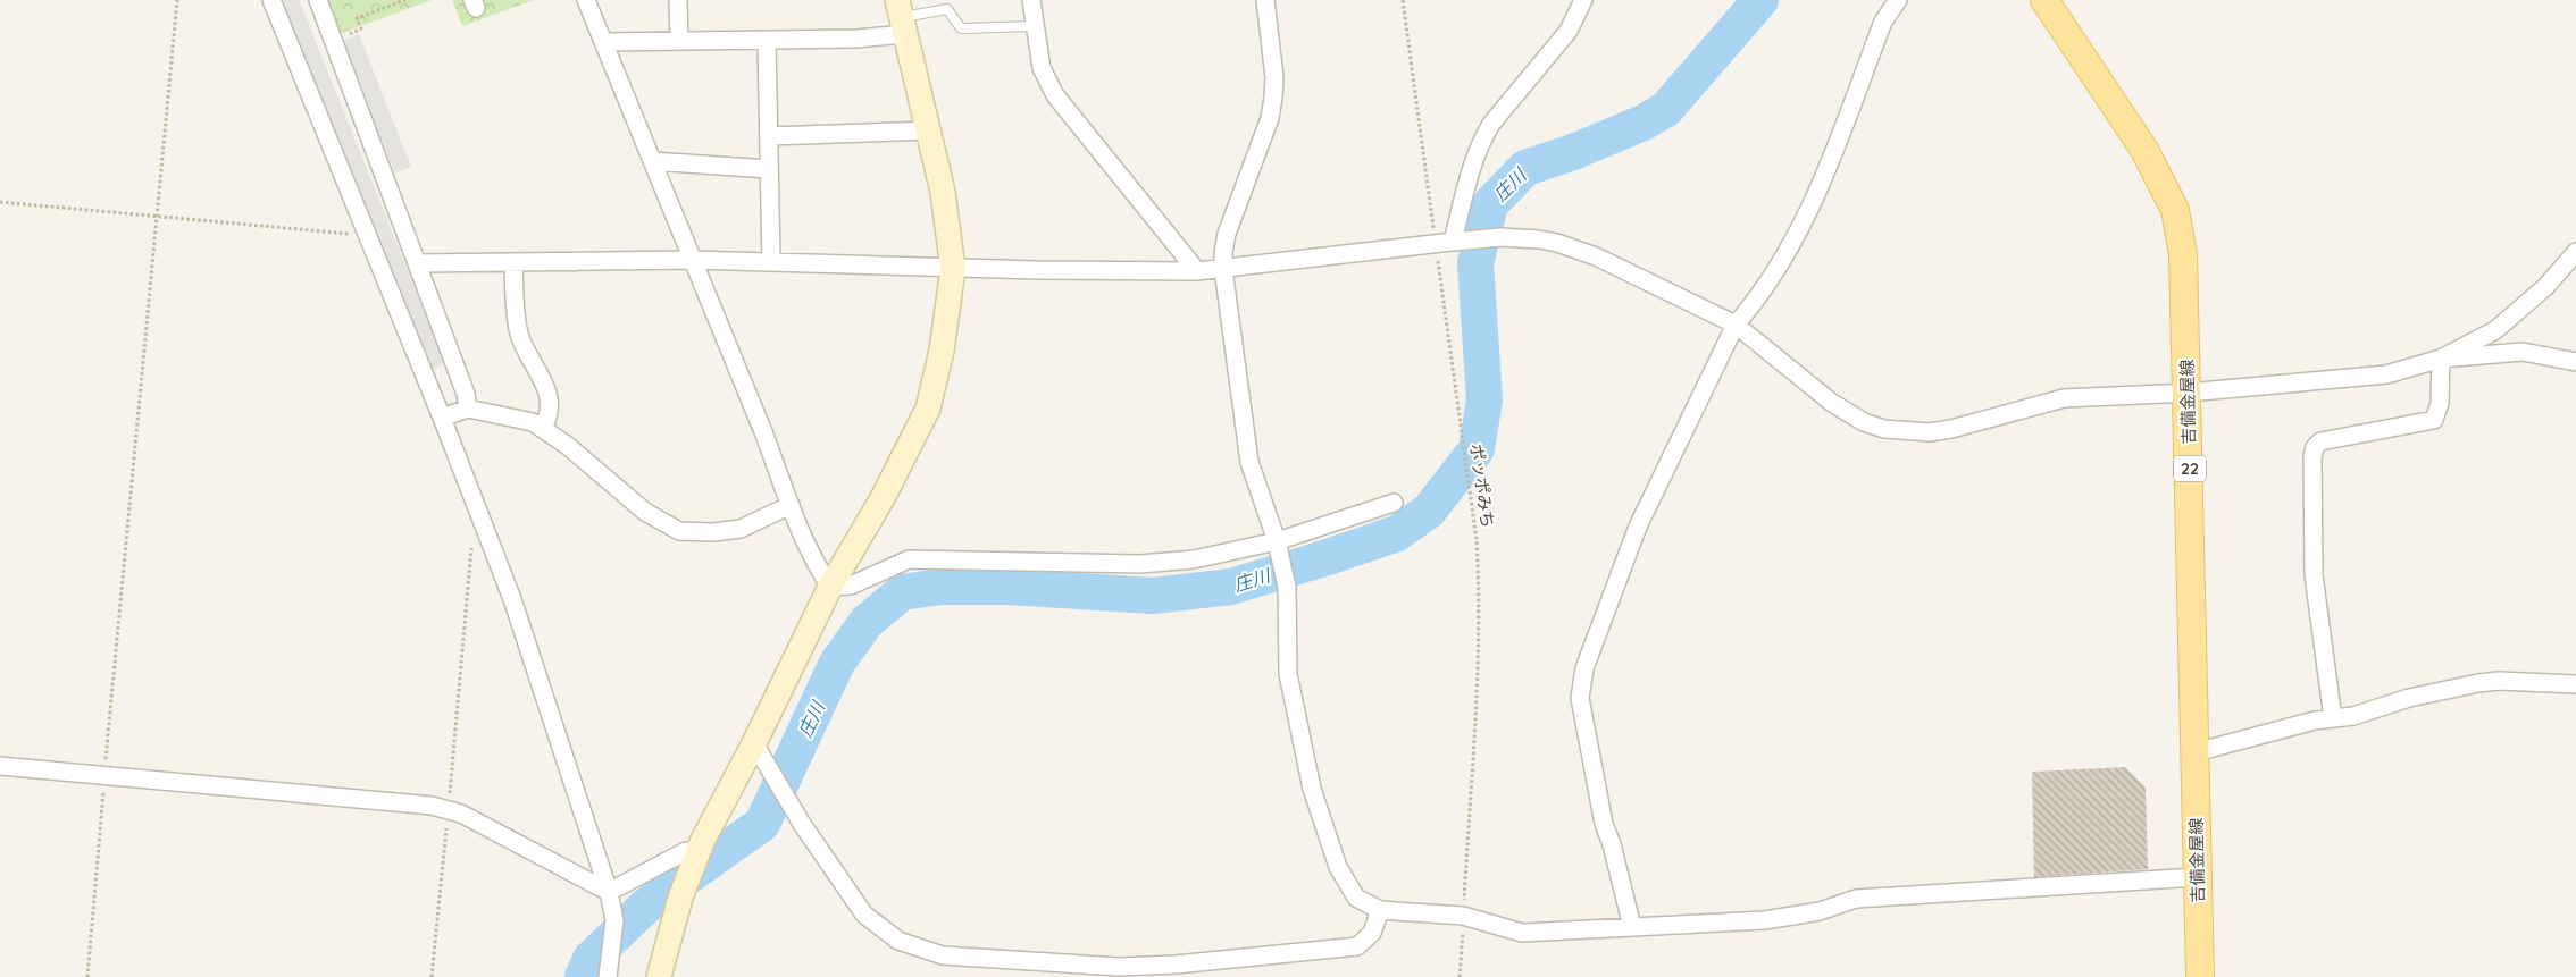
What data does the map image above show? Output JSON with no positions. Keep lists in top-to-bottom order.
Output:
{
  "streets": {
    "main road": ["吉備金屋線", "22"],
    "path": ["ポッポみち"]
  },
  "water": ["庄川"]
}
